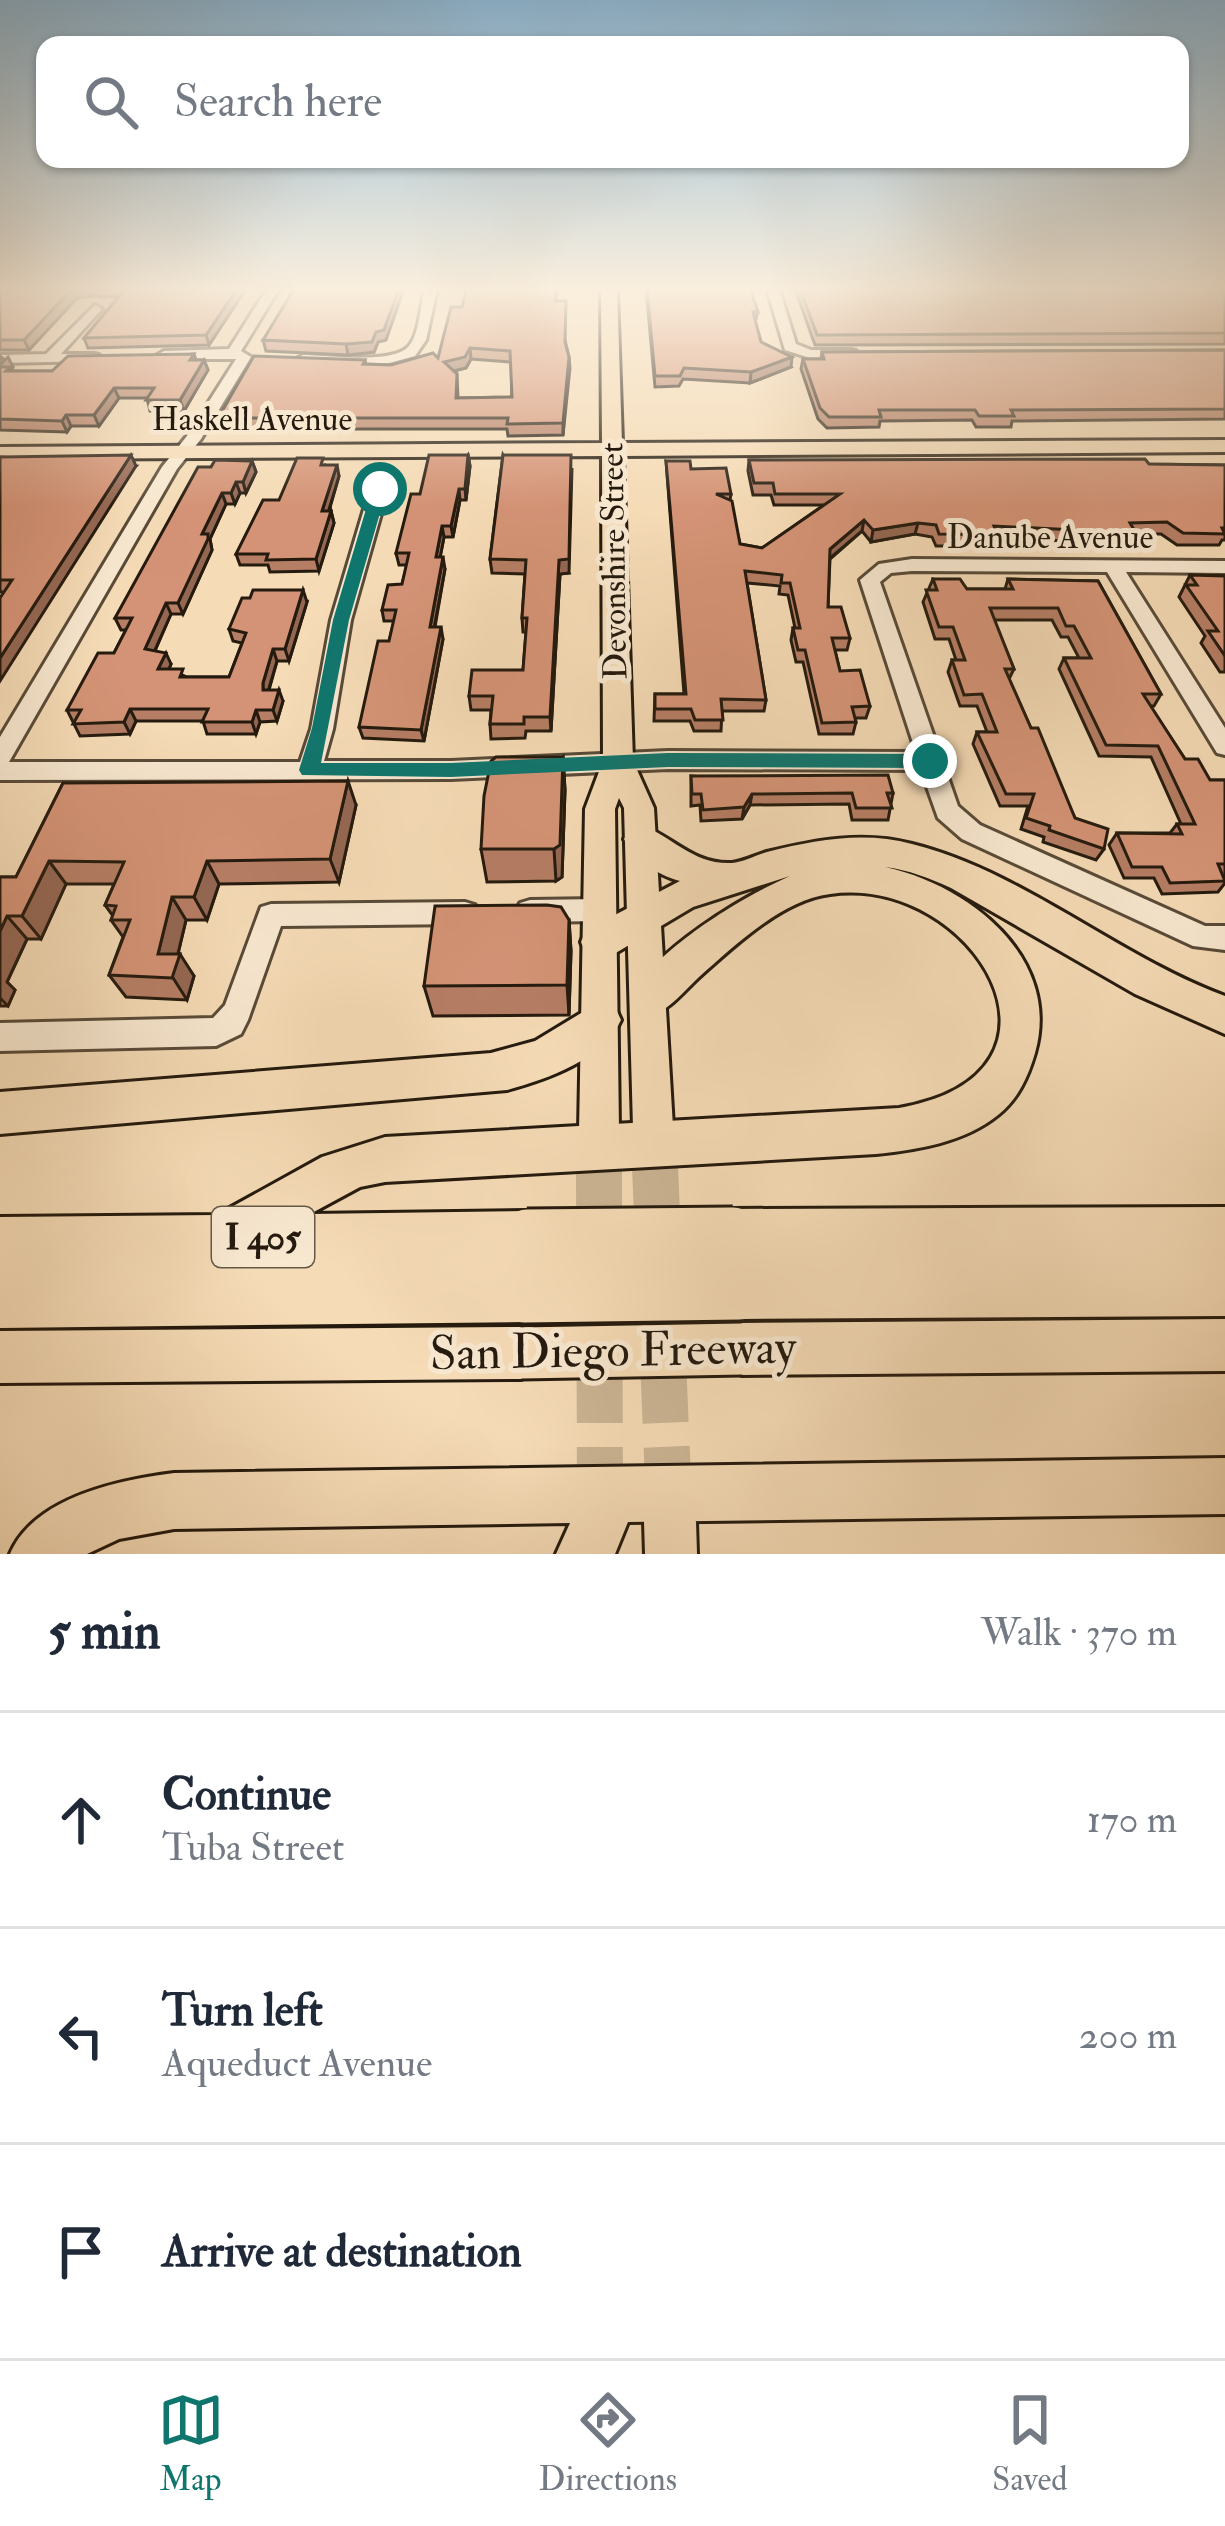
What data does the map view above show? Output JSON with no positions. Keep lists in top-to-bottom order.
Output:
{
  "streets": {
    "highway": ["I 405", "San Diego Freeway"],
    "main road": ["Haskell Avenue", "Devonshire Street"],
    "street": ["Danube Avenue"]
  },
  "crossings": [
    ["Haskell Avenue", "Devonshire Street"]
  ],
  "page": {
    "search": "Search here",
    "heading": ["5 min", "Walk · 370 m"],
    "list": [
      ["Continue", "Tuba Street", "170 m"],
      ["Turn left", "Aqueduct Avenue", "200 m"],
      "Arrive at destination"
    ],
    "nav": ["Map", "Directions", "Saved"]
  }
}
